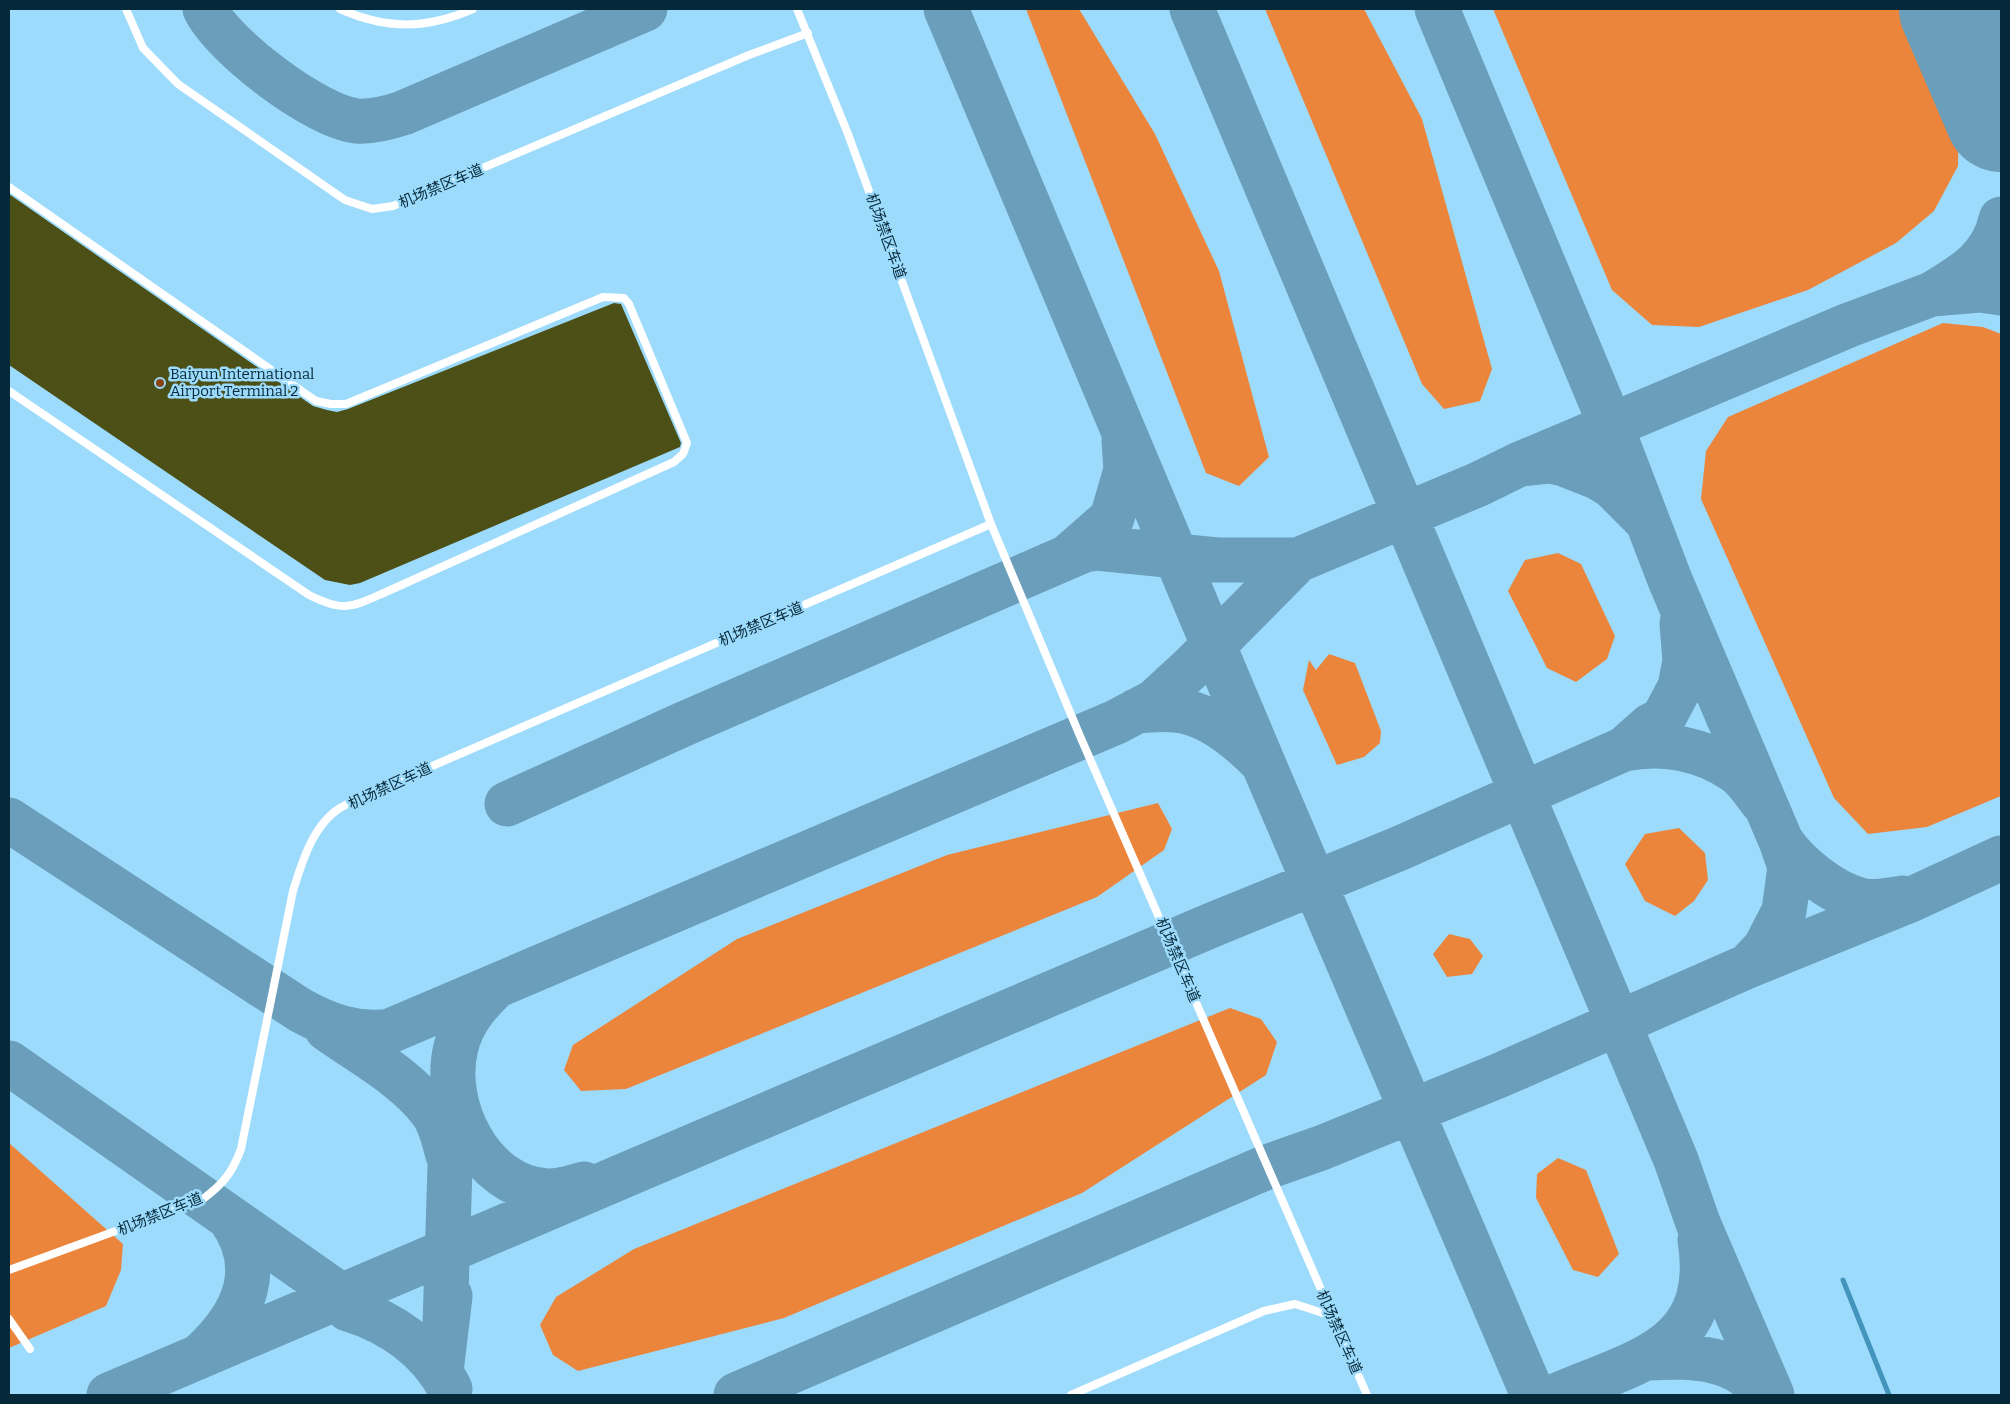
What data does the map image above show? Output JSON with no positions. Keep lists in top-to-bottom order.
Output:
{
  "streets": {
    "lane": ["机场禁区车道"]
  },
  "places": ["Baiyun International Airport Terminal 2"]
}
